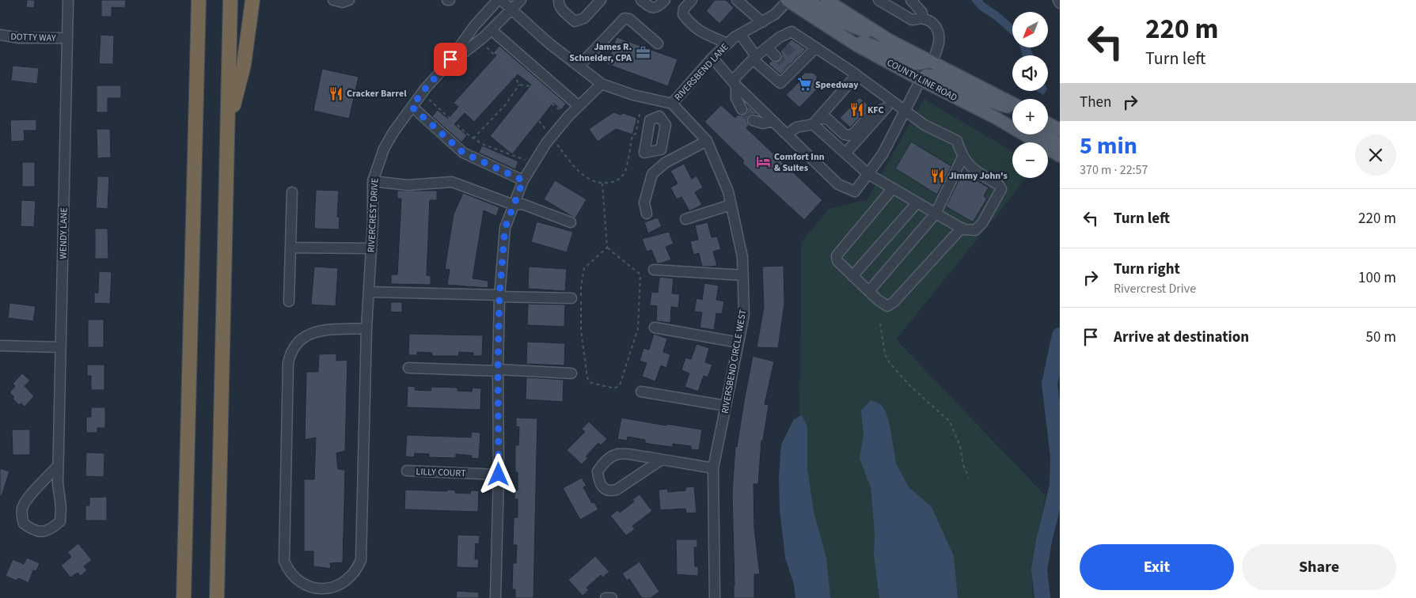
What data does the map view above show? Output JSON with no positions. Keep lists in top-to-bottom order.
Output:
{
  "streets": {
    "main road": ["COUNTY LINE ROAD"],
    "street": [
      "DOTTY WAY",
      "RIVERSBEND LANE",
      "RIVERCREST DRIVE",
      "WENDY LANE",
      "RIVERSBEND CIRCLE WEST",
      "LILLY COURT"
    ]
  },
  "crossings": [
    ["DOTTY WAY", "WENDY LANE"],
    ["RIVERSBEND LANE", "COUNTY LINE ROAD"],
    ["RIVERSBEND LANE", "RIVERSBEND CIRCLE WEST"]
  ],
  "places": {
    "office": ["James R. Schneider, CPA"],
    "supermarket": ["Speedway"],
    "restaurant": ["Cracker Barrel", "KFC", "Jimmy John's"],
    "hotel": ["Comfort Inn & Suites"]
  },
  "north": "bottom left",
  "page": {
    "turn": ["220 m", "Turn left"],
    "map_buttons": ["+", "−"],
    "then": "Then",
    "heading": ["5 min", "370 m · 22:57"],
    "list": [
      {
        "name": "Turn left",
        "value": "220 m"
      },
      {
        "name": "Turn right",
        "note": "Rivercrest Drive",
        "value": "100 m"
      },
      {
        "name": "Arrive at destination",
        "value": "50 m"
      }
    ],
    "buttons": ["Exit", "Share"]
  }
}
